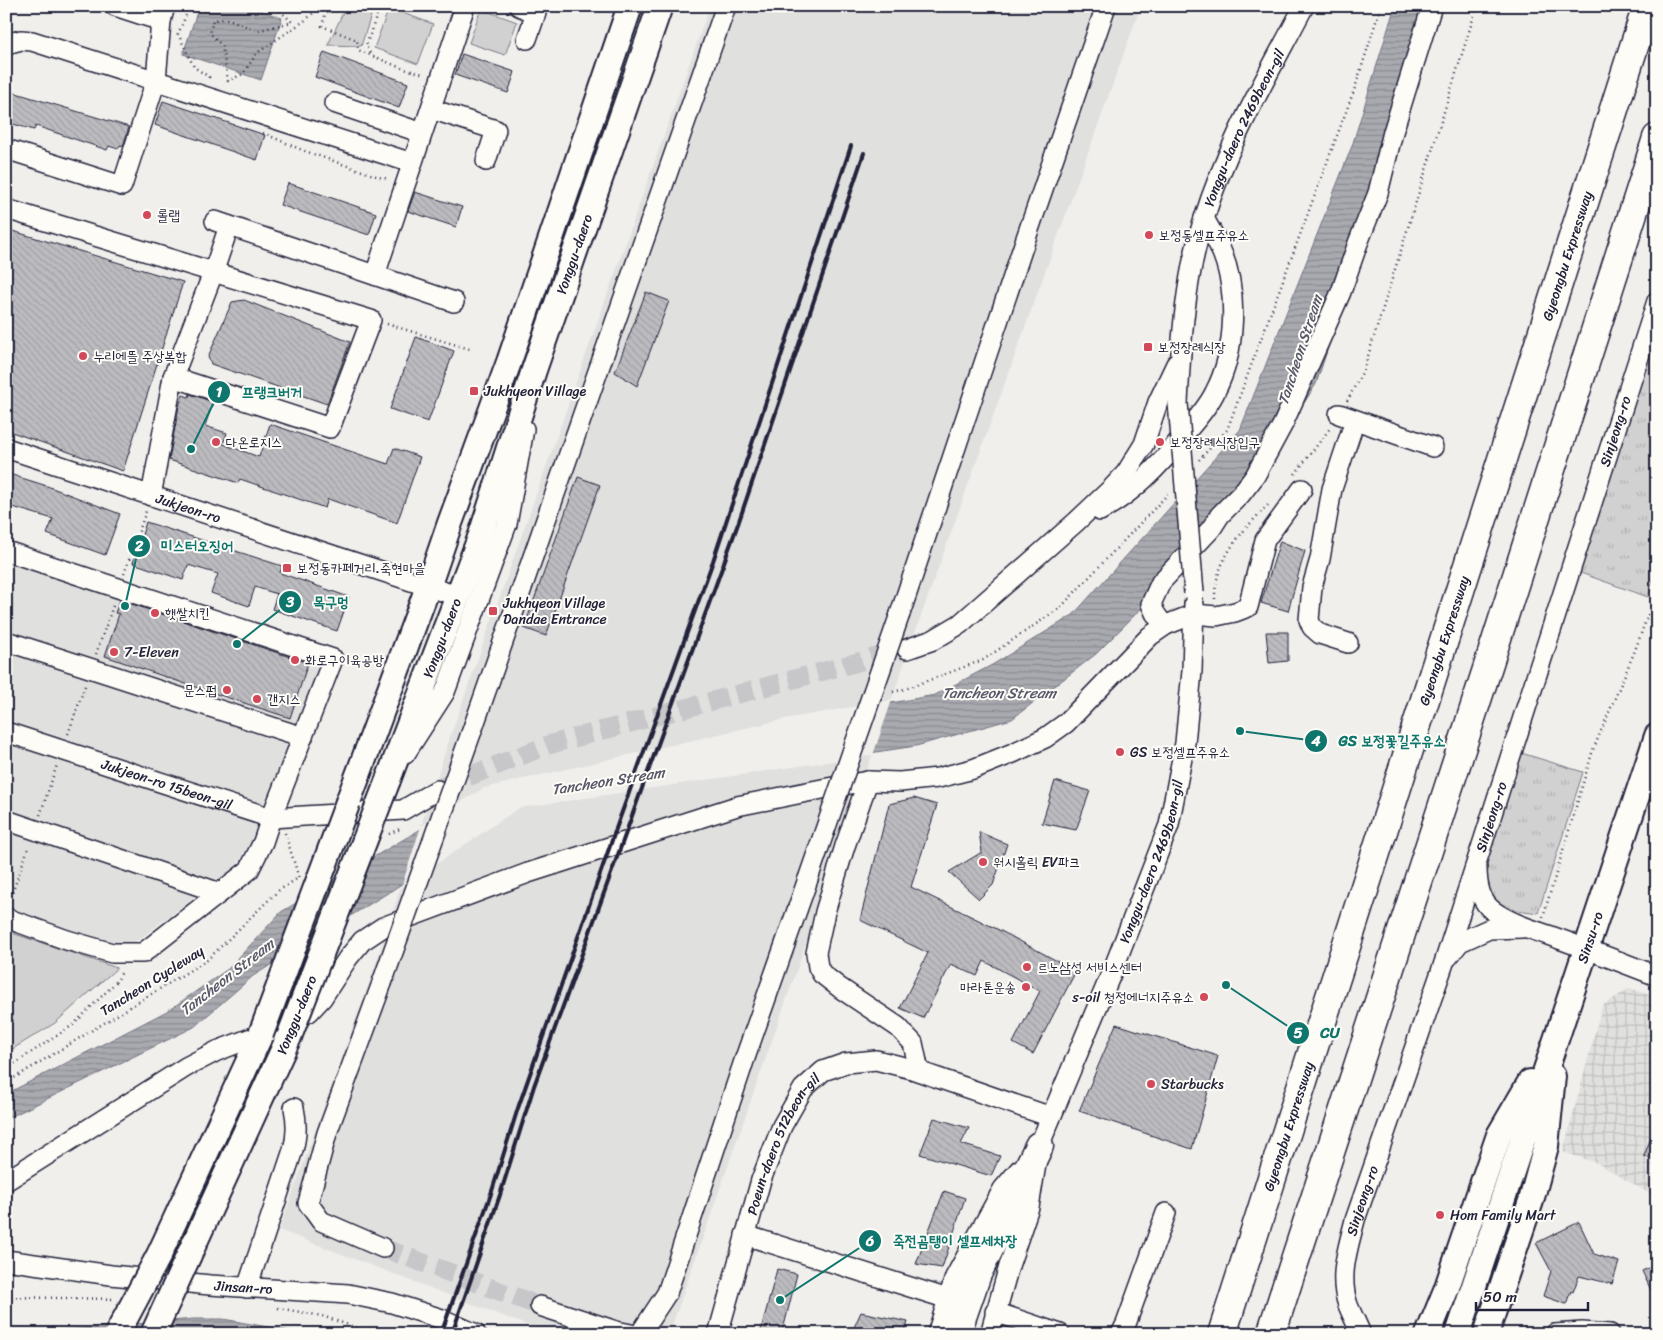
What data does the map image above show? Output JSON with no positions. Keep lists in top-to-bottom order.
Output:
{
  "streets": {
    "highway": ["Gyeongbu Expressway"],
    "main road": ["Yonggu-daero", "Sinsu-ro"],
    "street": [
      "Yonggu-daero 2469beon-gil",
      "Sinjeong-ro",
      "Jukjeon-ro",
      "Jukjeon-ro 15beon-gil",
      "Poeun-daero 512beon-gil",
      "Jinsan-ro"
    ],
    "path": ["Tancheon Cycleway"]
  },
  "crossings": [
    ["Yonggu-daero 2469beon-gil", "Poeun-daero 512beon-gil"],
    ["Yonggu-daero", "Jukjeon-ro"],
    ["Jukjeon-ro 15beon-gil", "Tancheon Cycleway"]
  ],
  "water": ["Tancheon Stream"],
  "places": {
    "other": [
      "롤랩",
      "보정동셀프주유소",
      "누리에뜰 주상복합",
      "다온로지스",
      "보정장례식장입구",
      "프랭크버거",
      "미스터오징어",
      "햇쌀치킨",
      "목구멍",
      "7-Eleven",
      "화로구이육공방",
      "문스펍",
      "갠지스",
      "GS 보정꽃길주유소",
      "GS 보정셀프주유소",
      "워시홀릭 EV파크",
      "르노삼성 서비스센터",
      "CU",
      "마라톤운송",
      "s-oil 청정에너지주유소",
      "Starbucks",
      "Hom Family Mart",
      "죽전곰탱이 셀프세차장"
    ],
    "transit": [
      "보정장례식장",
      "Jukhyeon Village",
      "보정동카페거리.죽현마을",
      "Jukhyeon Village Dandae Entrance"
    ]
  },
  "scale_bar": "50 m"
}
